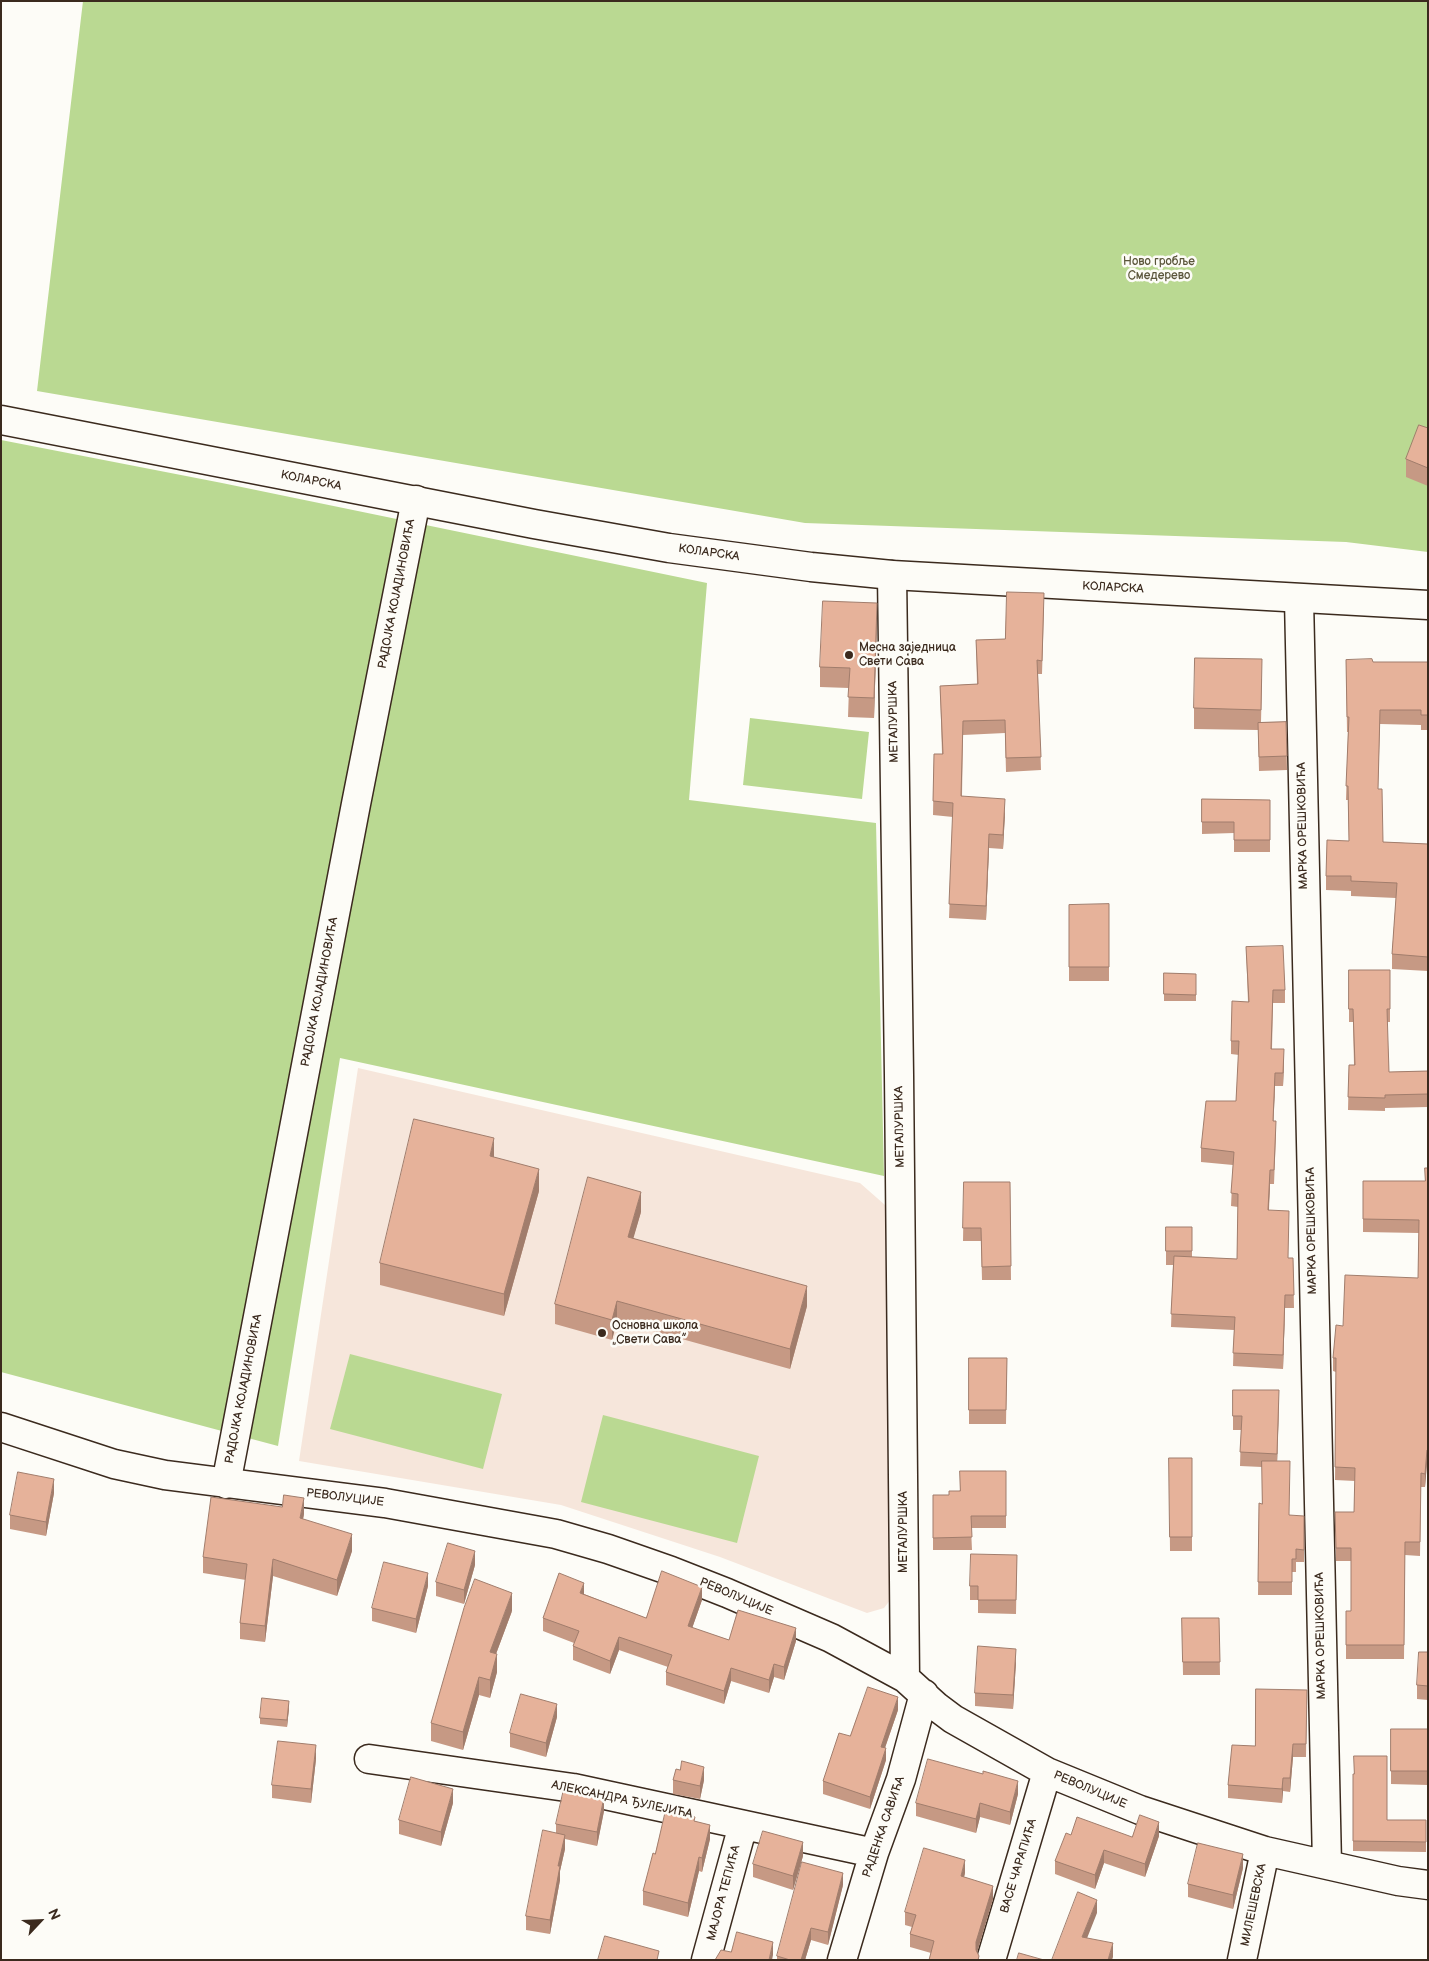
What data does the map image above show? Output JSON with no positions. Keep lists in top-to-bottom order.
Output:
{
  "streets": {
    "street": [
      "КОЛАРСКА",
      "РАДОЈКА КОЈАДИНОВИЋА",
      "МЕТАЛУРШКА",
      "МАРКА ОРЕШКОВИЋА",
      "РЕВОЛУЦИЈЕ",
      "АЛЕКСАНДРА ЂУЛЕЈИЋА",
      "РАДЕНКА САВИЋА",
      "ВАСЕ ЧАРАПИЋА",
      "МАЈОРА ТЕПИЋА",
      "МИЛЕШЕВСКА"
    ]
  },
  "crossings": [
    ["КОЛАРСКА", "РАДОЈКА КОЈАДИНОВИЋА"],
    ["КОЛАРСКА", "МЕТАЛУРШКА"],
    ["КОЛАРСКА", "МАРКА ОРЕШКОВИЋА"],
    ["РАДОЈКА КОЈАДИНОВИЋА", "РЕВОЛУЦИЈЕ"],
    ["МЕТАЛУРШКА", "РЕВОЛУЦИЈЕ"],
    ["МЕТАЛУРШКА", "РАДЕНКА САВИЋА"],
    ["МАРКА ОРЕШКОВИЋА", "РЕВОЛУЦИЈЕ"],
    ["РЕВОЛУЦИЈЕ", "РАДЕНКА САВИЋА"],
    ["РЕВОЛУЦИЈЕ", "ВАСЕ ЧАРАПИЋА"],
    ["РЕВОЛУЦИЈЕ", "МИЛЕШЕВСКА"],
    ["АЛЕКСАНДРА ЂУЛЕЈИЋА", "РАДЕНКА САВИЋА"],
    ["АЛЕКСАНДРА ЂУЛЕЈИЋА", "МАЈОРА ТЕПИЋА"]
  ],
  "parks": ["Ново гробље Смедерево"],
  "places": ["Месна заједница Свети Сава", "Основна школа „Свети Сава”"],
  "north": "top right"
}
